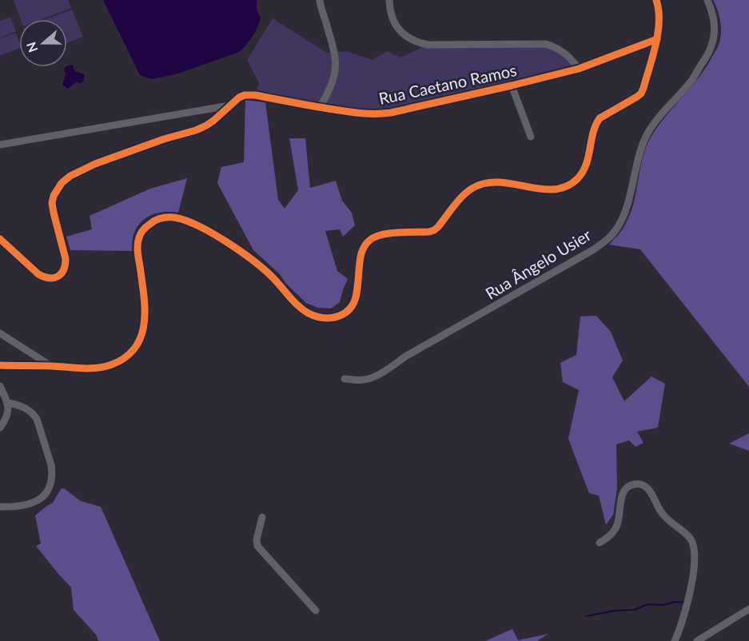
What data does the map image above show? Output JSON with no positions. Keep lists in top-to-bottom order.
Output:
{
  "streets": {
    "street": ["Rua Caetano Ramos", "Rua Ângelo Usier"]
  },
  "north": "left"
}
